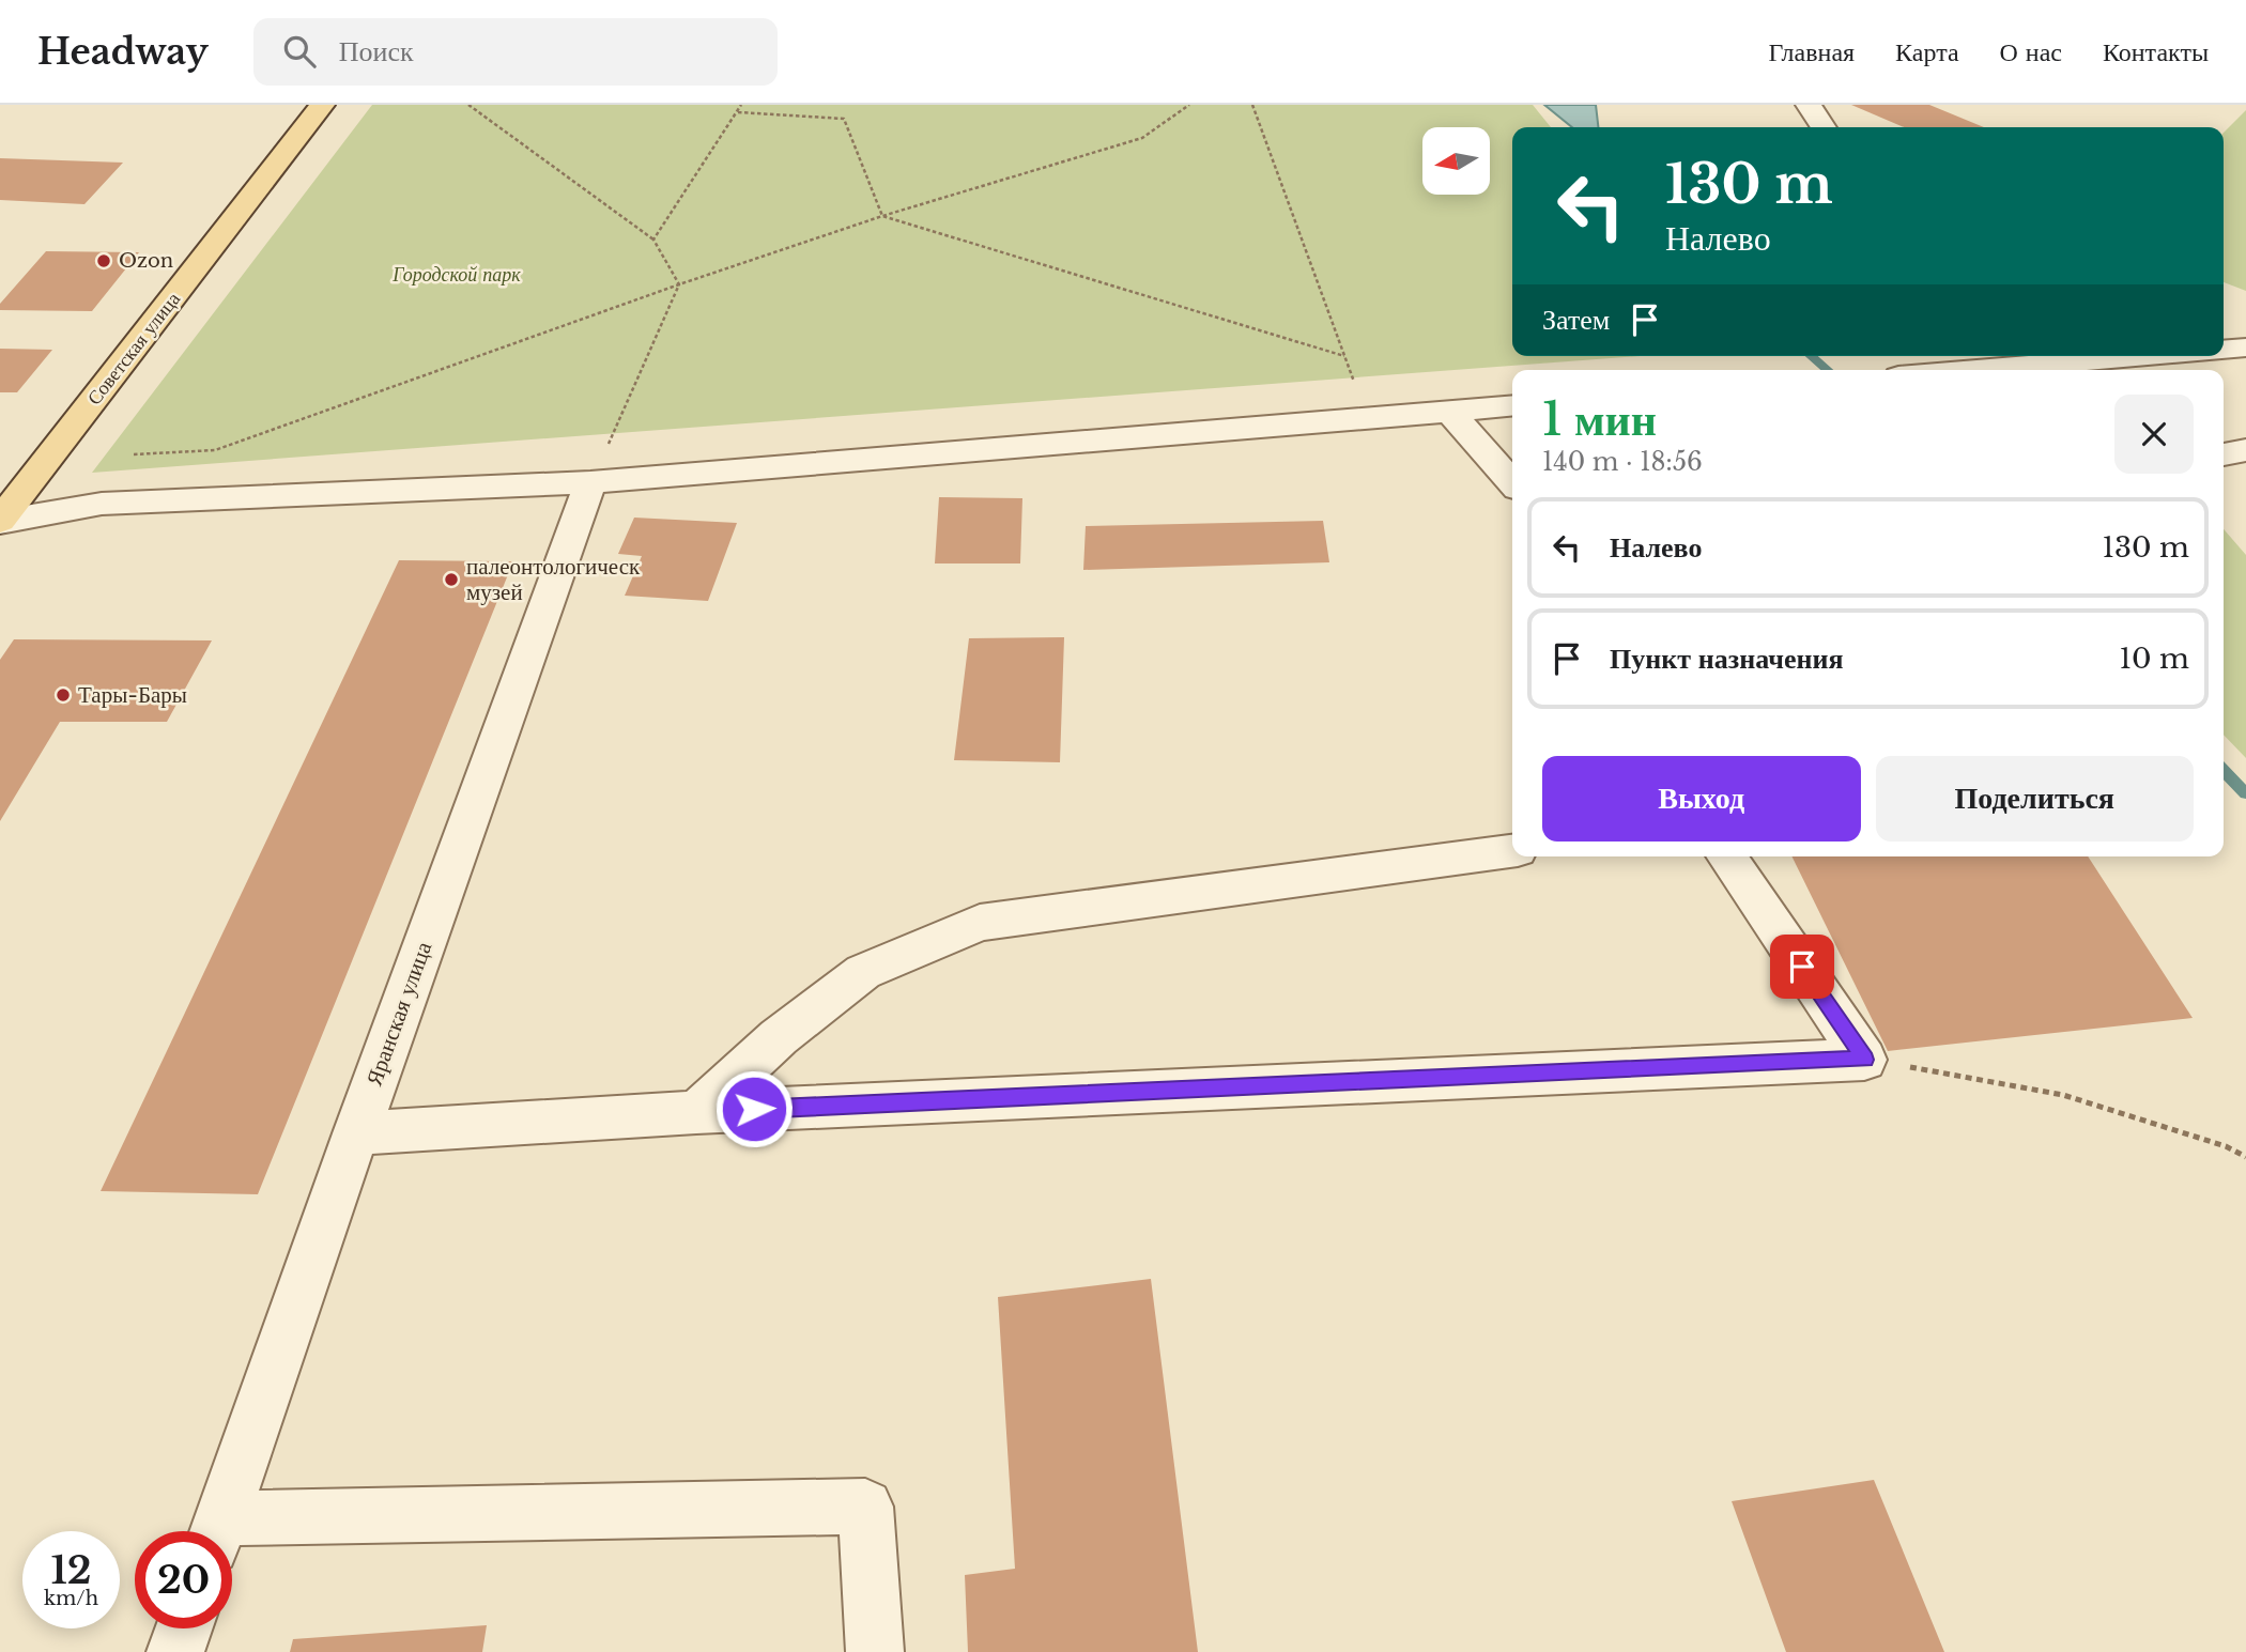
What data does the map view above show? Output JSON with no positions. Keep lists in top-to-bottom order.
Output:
{
  "streets": {
    "main road": ["Советская улица"],
    "street": ["Яранская улица"]
  },
  "parks": ["Городской парк"],
  "places": ["Ozon", "палеонтологическ музей", "Тары-Бары"],
  "north": "left",
  "page": {
    "header": "Headway",
    "search": "Поиск",
    "nav": [
      "Главная",
      "Карта",
      "О нас",
      "Контакты"
    ],
    "turn": ["130 m", "Налево"],
    "then": "Затем",
    "heading": ["1 мин", "140 m · 18:56"],
    "list": [
      {
        "name": "Налево",
        "value": "130 m"
      },
      {
        "name": "Пункт назначения",
        "value": "10 m"
      }
    ],
    "buttons": ["Выход", "Поделиться"],
    "speed": "12 km/h",
    "limit": "20"
  }
}
